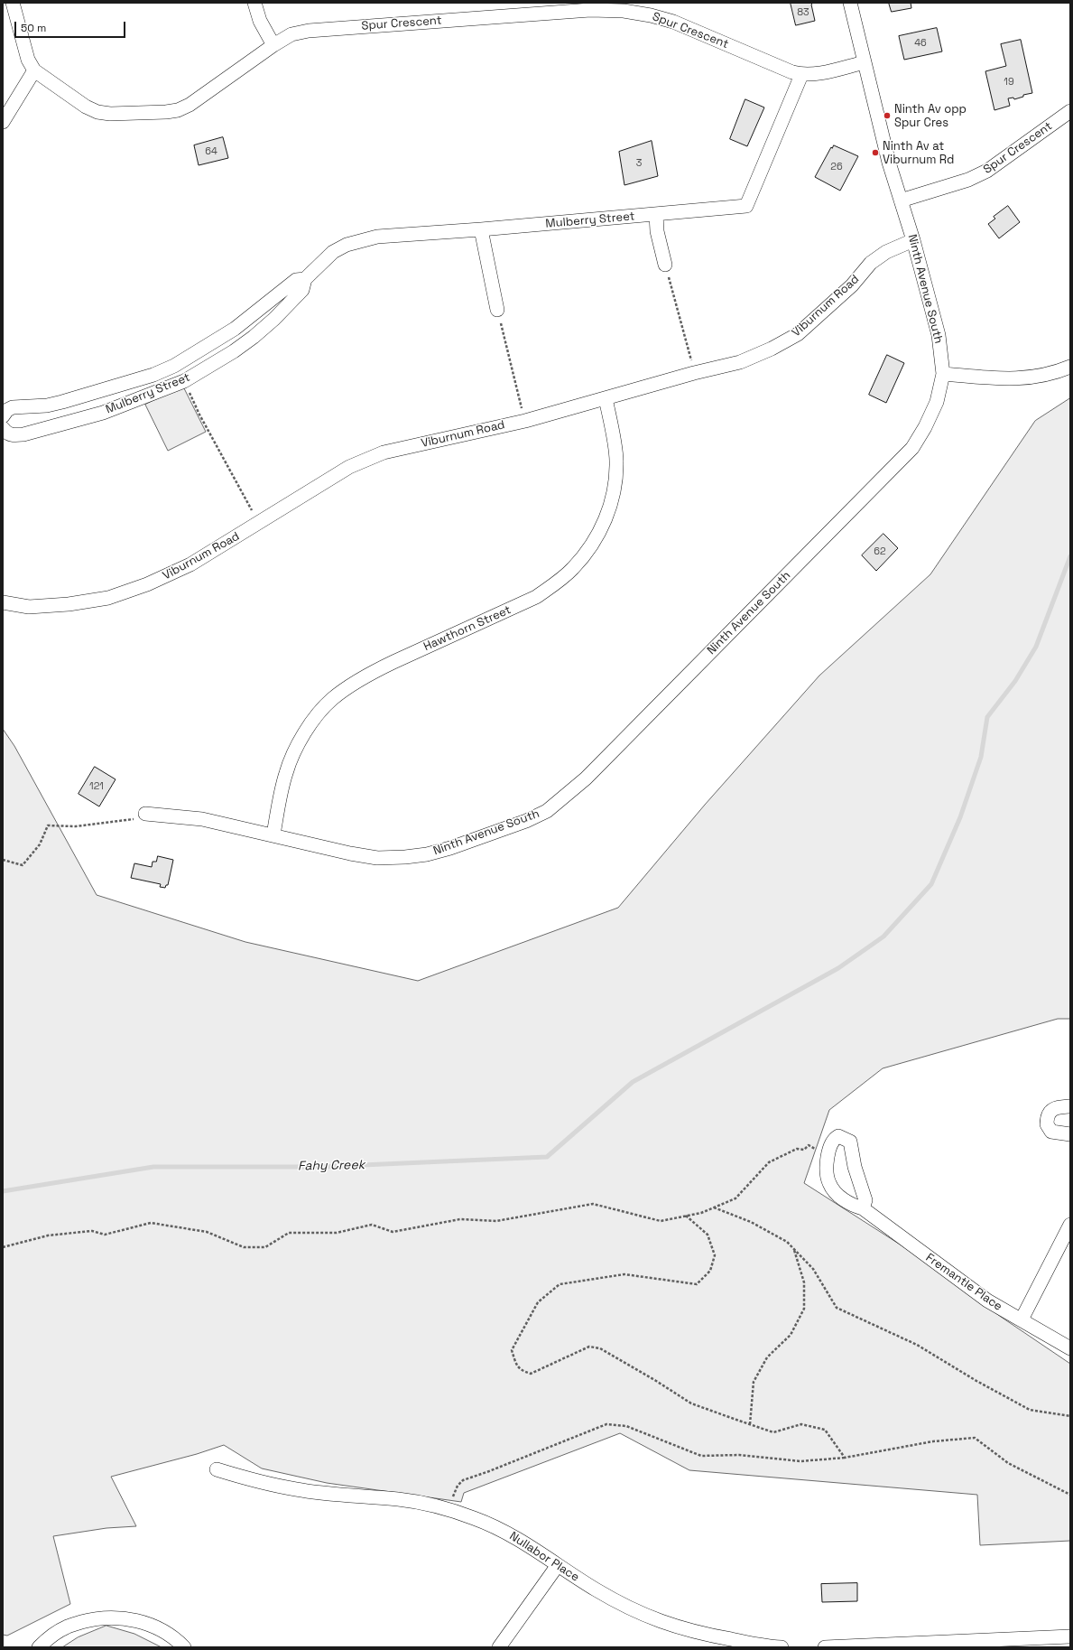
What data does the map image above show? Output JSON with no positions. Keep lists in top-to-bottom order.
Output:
{
  "streets": {
    "street": [
      "Spur Crescent",
      "Mulberry Street",
      "Ninth Avenue South",
      "Viburnum Road",
      "Hawthorn Street",
      "Fremantle Place",
      "Nullabor Place"
    ]
  },
  "crossings": [
    ["Spur Crescent", "Mulberry Street"],
    ["Spur Crescent", "Ninth Avenue South"],
    ["Ninth Avenue South", "Viburnum Road"],
    ["Ninth Avenue South", "Hawthorn Street"],
    ["Viburnum Road", "Hawthorn Street"]
  ],
  "water": ["Fahy Creek"],
  "places": ["Ninth Av opp Spur Cres", "Ninth Av at Viburnum Rd"],
  "house_numbers": [
    "83",
    "46",
    "19",
    "64",
    "3",
    "26",
    "62",
    "121"
  ],
  "scale_bar": "50 m"
}
